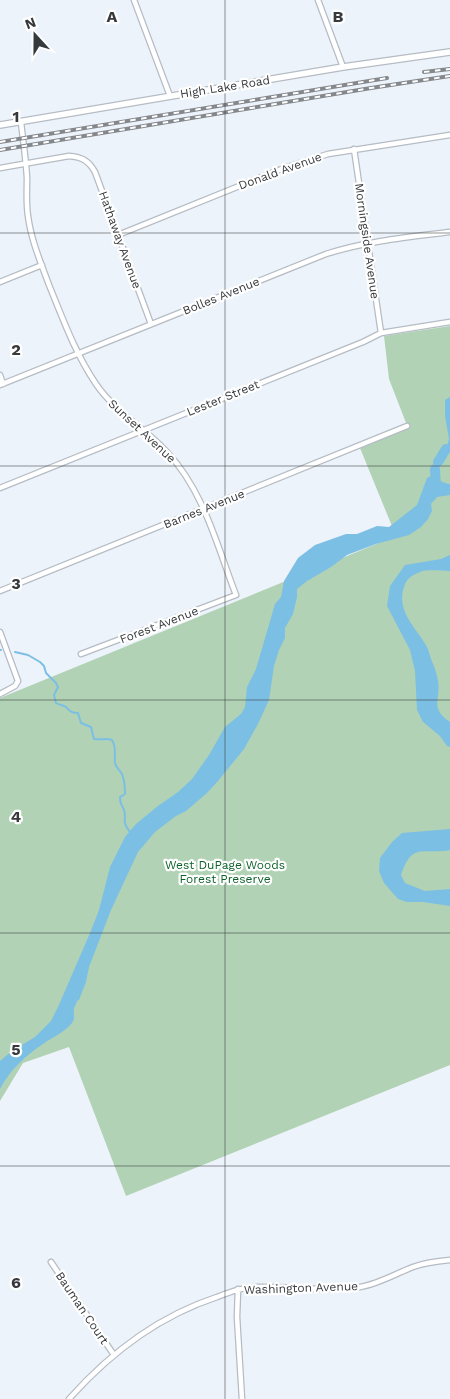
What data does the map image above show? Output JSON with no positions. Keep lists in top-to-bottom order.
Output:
{
  "streets": {
    "street": [
      "High Lake Road",
      "Donald Avenue",
      "Hathaway Avenue",
      "Morningside Avenue",
      "Bolles Avenue",
      "Lester Street",
      "Sunset Avenue",
      "Barnes Avenue",
      "Forest Avenue",
      "Washington Avenue",
      "Bauman Court"
    ]
  },
  "crossings": [
    ["High Lake Road", "Sunset Avenue"],
    ["Donald Avenue", "Hathaway Avenue"],
    ["Donald Avenue", "Morningside Avenue"],
    ["Hathaway Avenue", "Bolles Avenue"],
    ["Hathaway Avenue", "Sunset Avenue"],
    ["Morningside Avenue", "Bolles Avenue"],
    ["Morningside Avenue", "Lester Street"],
    ["Bolles Avenue", "Sunset Avenue"],
    ["Lester Street", "Sunset Avenue"],
    ["Sunset Avenue", "Barnes Avenue"],
    ["Sunset Avenue", "Forest Avenue"],
    ["Washington Avenue", "Bauman Court"]
  ],
  "parks": ["West DuPage Woods Forest Preserve"],
  "north": "top",
  "grid": {
    "columns": ["A", "B"],
    "rows": [
      "1",
      "2",
      "3",
      "4",
      "5",
      "6"
    ]
  }
}
